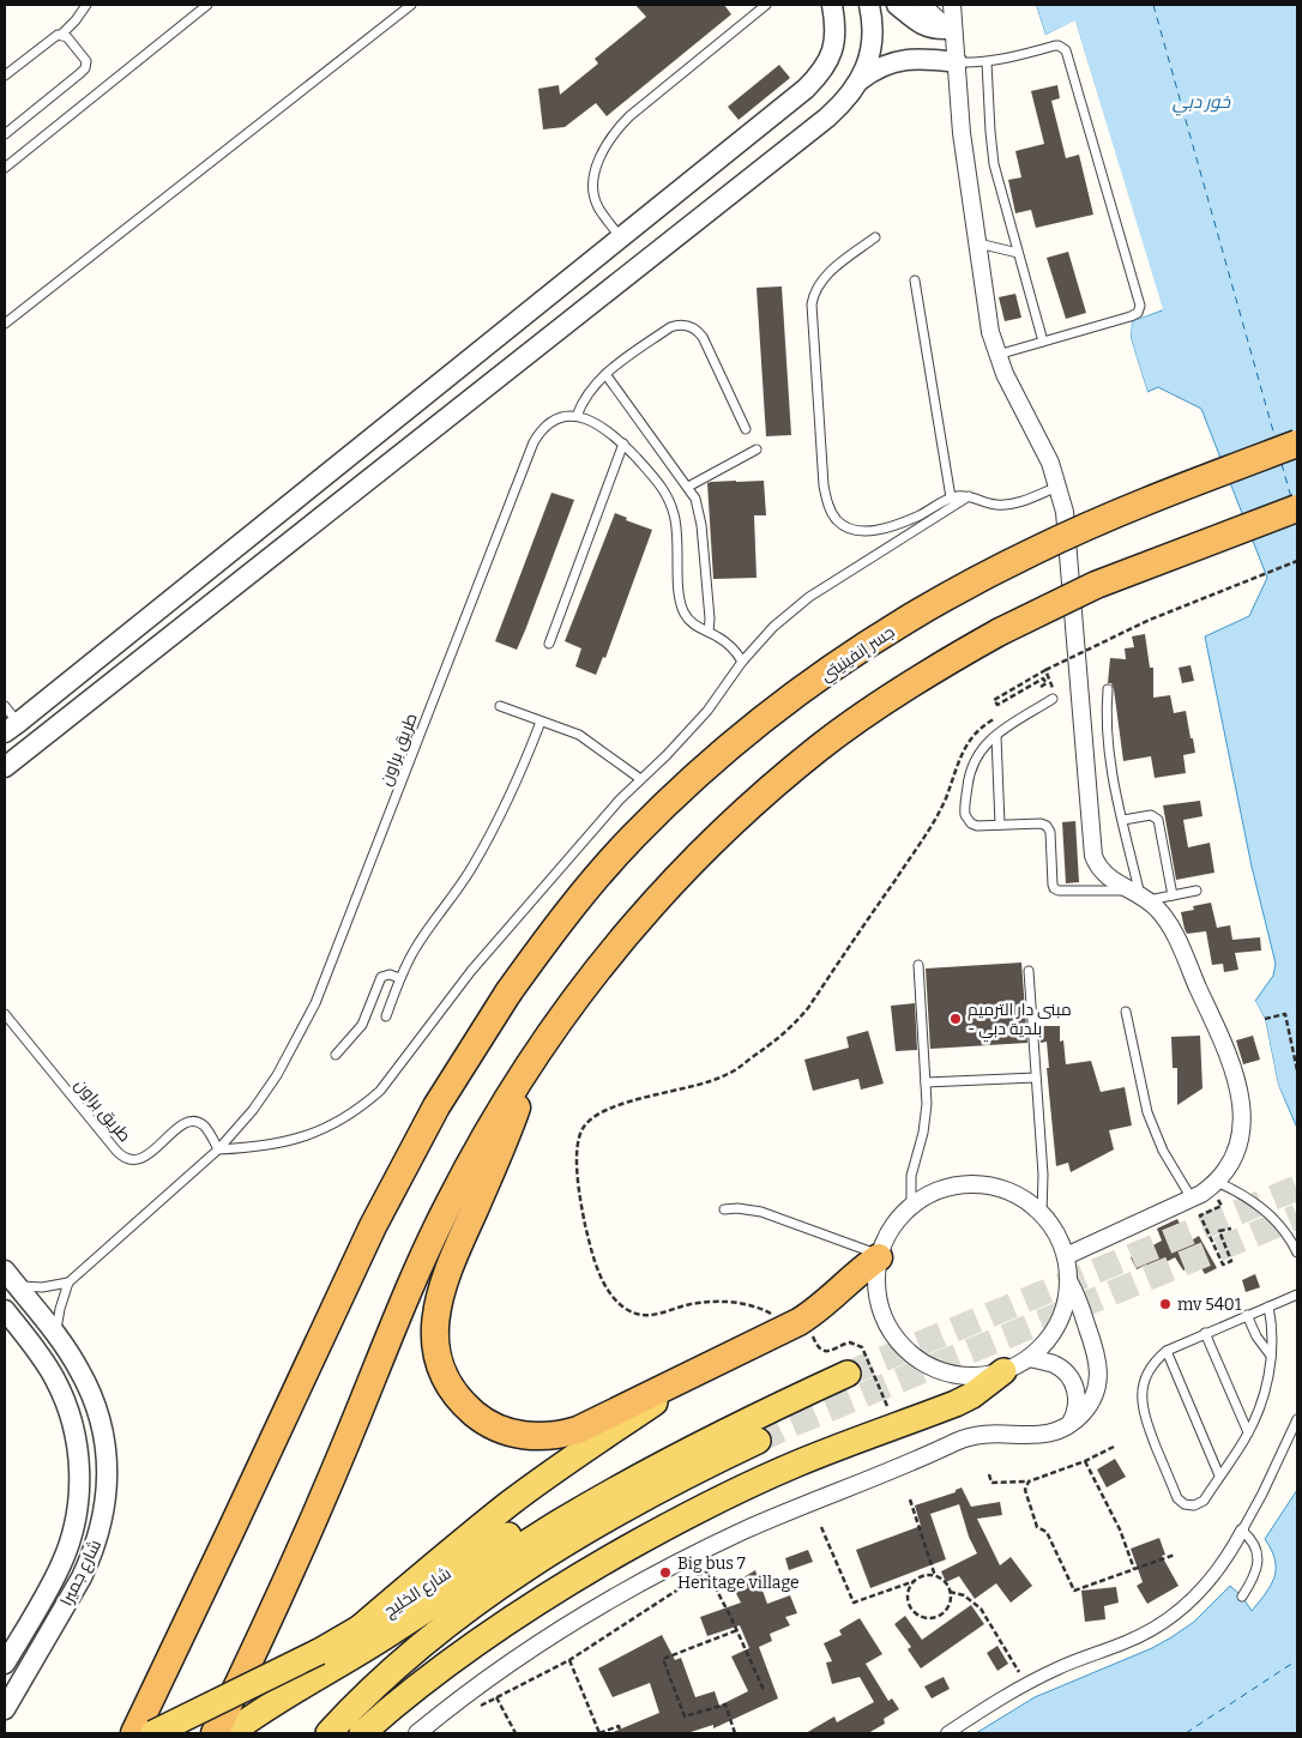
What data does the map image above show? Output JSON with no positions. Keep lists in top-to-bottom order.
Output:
{
  "streets": {
    "highway": ["جسر إنفينيتي"],
    "main road": ["شارع الخليج"],
    "street": ["شارع جميرا"],
    "lane": ["طريق براون"]
  },
  "water": ["خور دبي"],
  "places": ["مبنى دار الترميم - بلدية دبي", "mv 5401", "Big bus 7 Heritage village"]
}
